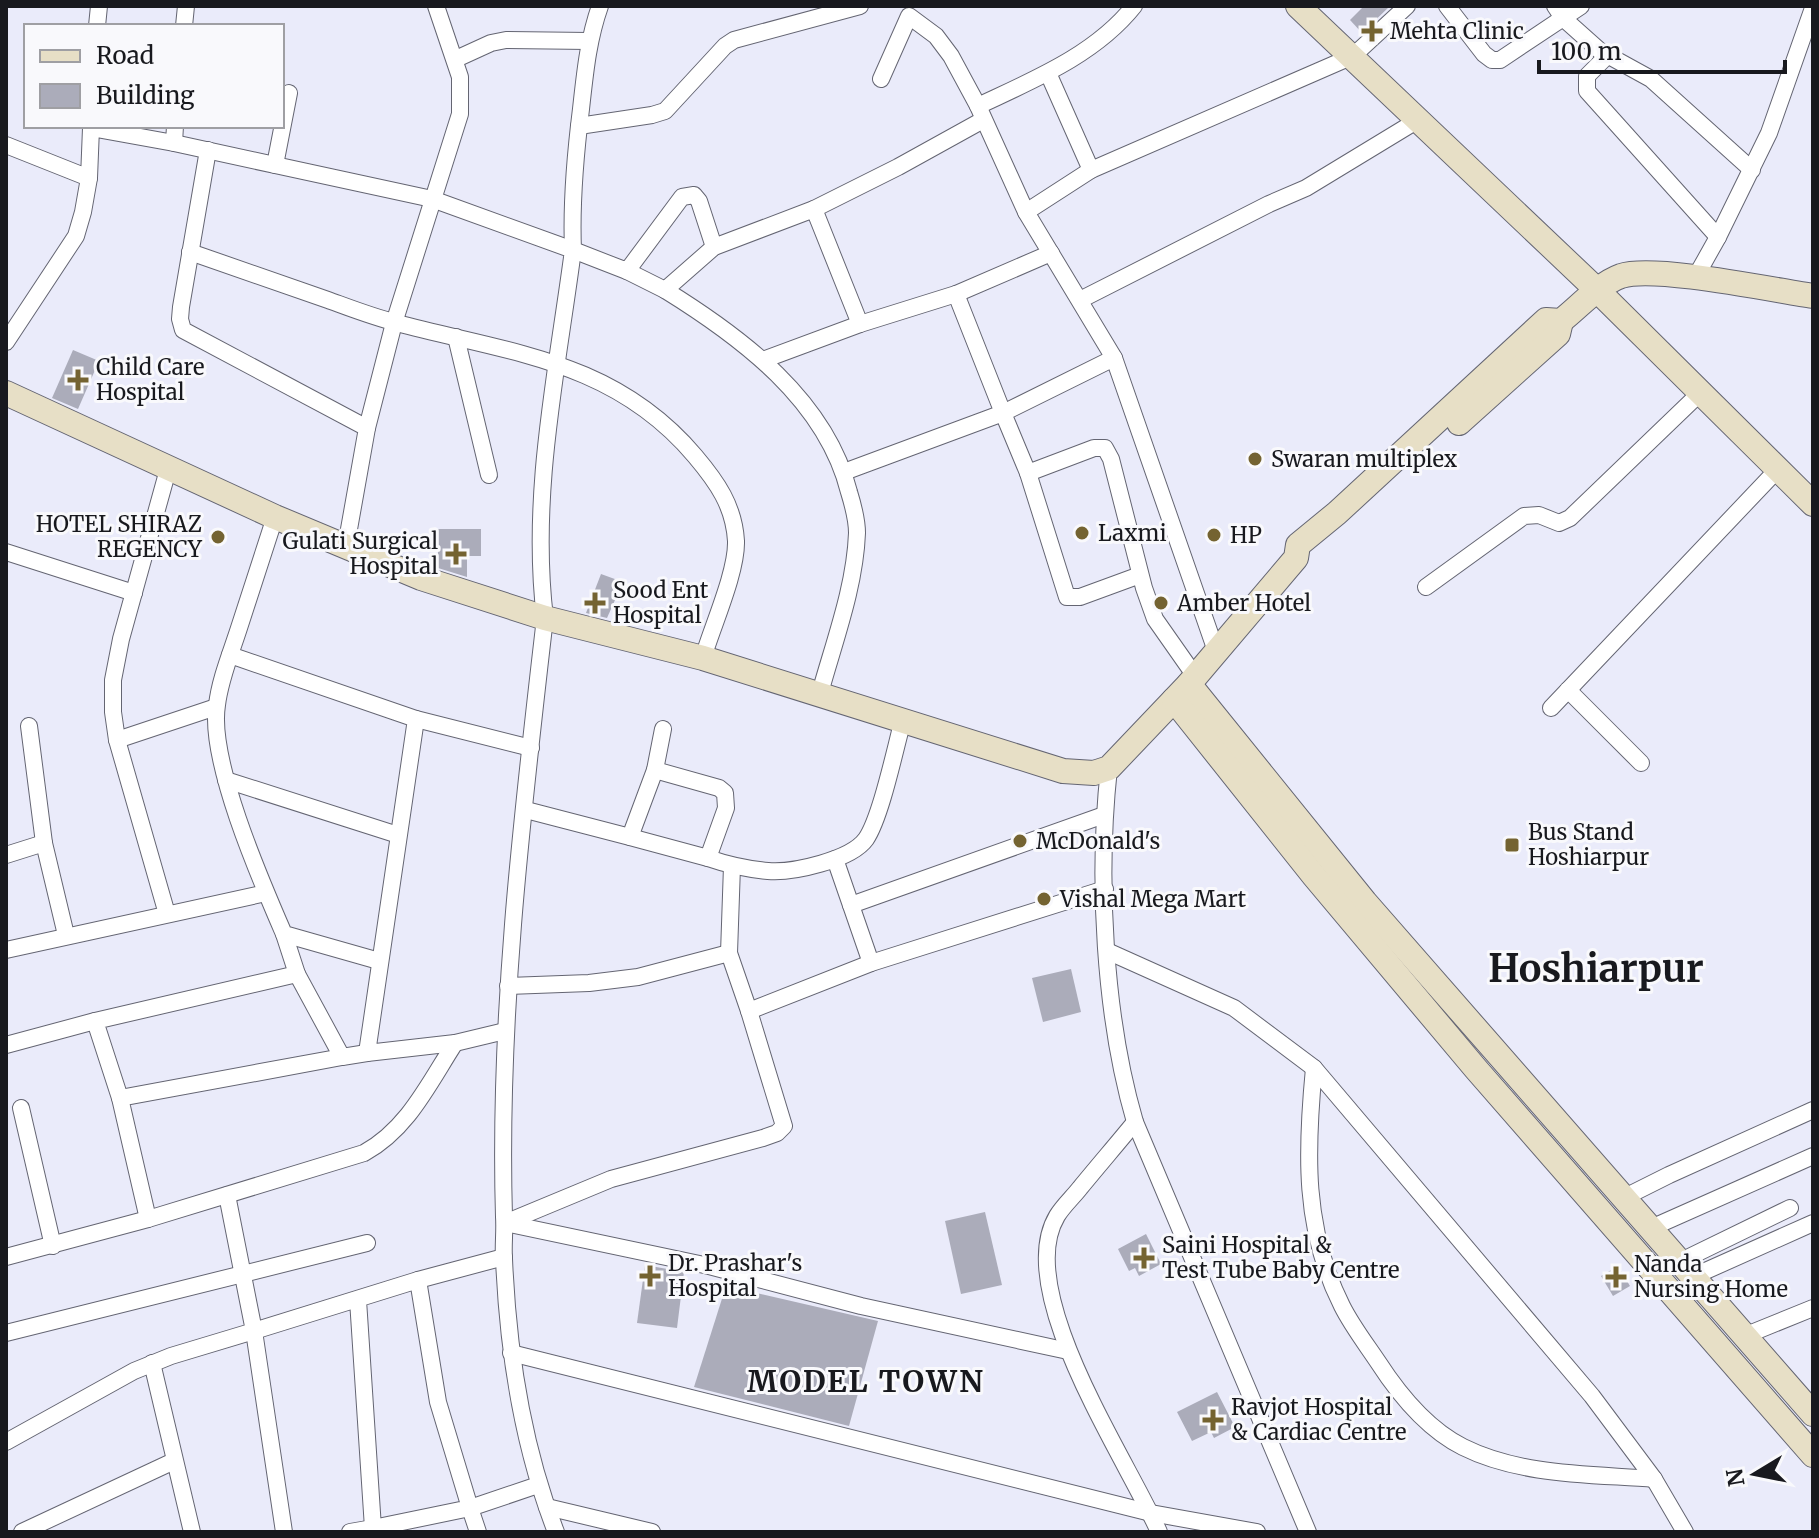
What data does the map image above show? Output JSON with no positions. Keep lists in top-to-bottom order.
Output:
{
  "districts": ["Hoshiarpur", "MODEL TOWN"],
  "places": {
    "health": [
      "Mehta Clinic",
      "Child Care Hospital",
      "Gulati Surgical Hospital",
      "Sood Ent Hospital",
      "Saini Hospital & Test Tube Baby Centre",
      "Dr. Prashar's Hospital",
      "Nanda Nursing Home",
      "Ravjot Hospital & Cardiac Centre"
    ],
    "other": [
      "Swaran multiplex",
      "Laxmi",
      "HP",
      "HOTEL SHIRAZ REGENCY",
      "Amber Hotel",
      "McDonald's",
      "Vishal Mega Mart"
    ],
    "transit": ["Bus Stand Hoshiarpur"]
  },
  "legend": ["Road", "Building"],
  "scale_bar": "100 m",
  "north": "left"
}
